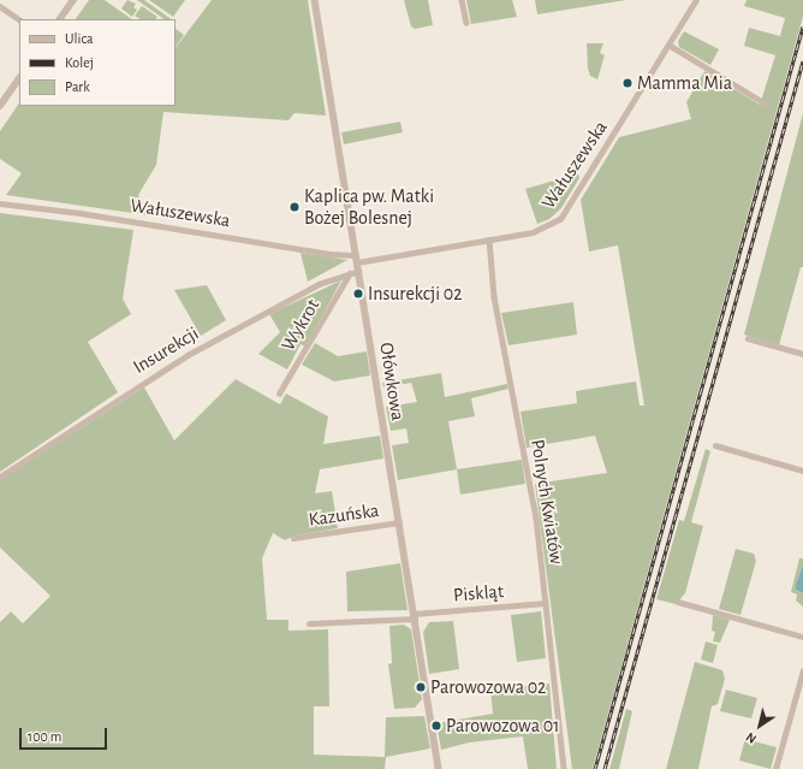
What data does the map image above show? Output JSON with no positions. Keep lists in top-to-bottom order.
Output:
{
  "streets": {
    "street": [
      "Wałuszewska",
      "Wykrot",
      "Insurekcji",
      "Ołówkowa",
      "Polnych Kwiatów",
      "Kazuńska",
      "Piskląt"
    ]
  },
  "crossings": [
    ["Wałuszewska", "Ołówkowa"],
    ["Wałuszewska", "Polnych Kwiatów"],
    ["Wykrot", "Insurekcji"],
    ["Insurekcji", "Ołówkowa"],
    ["Ołówkowa", "Kazuńska"],
    ["Ołówkowa", "Piskląt"],
    ["Polnych Kwiatów", "Piskląt"]
  ],
  "places": [
    "Mamma Mia",
    "Kaplica pw. Matki Bożej Bolesnej",
    "Insurekcji 02",
    "Parowozowa 02",
    "Parowozowa 01"
  ],
  "legend": ["Ulica", "Kolej", "Park"],
  "scale_bar": "100 m",
  "north": "bottom left"
}
